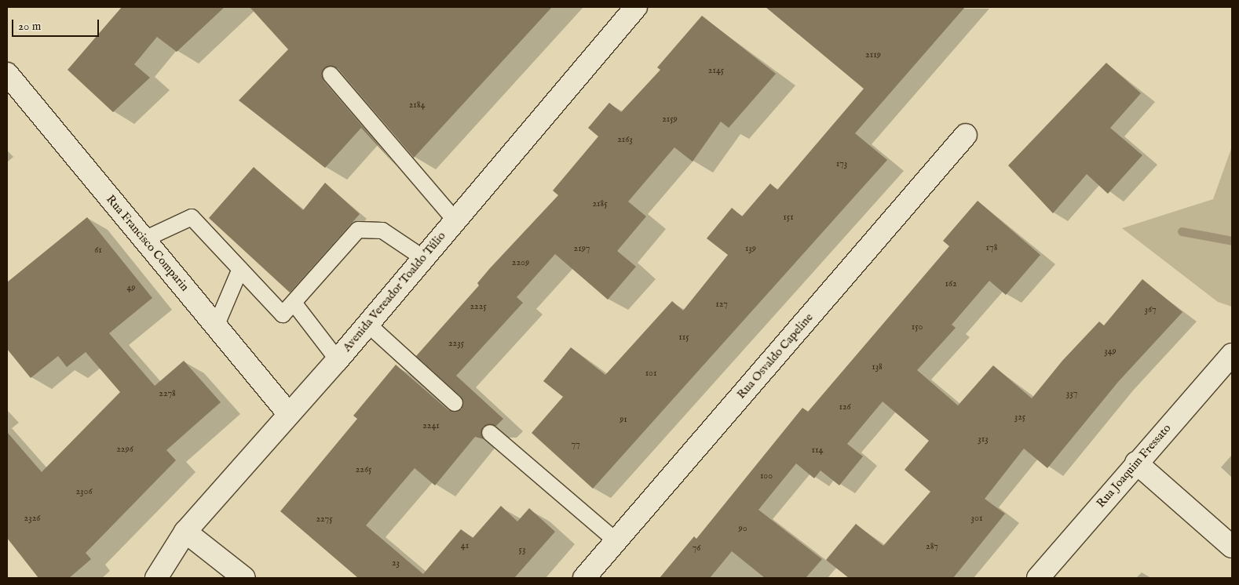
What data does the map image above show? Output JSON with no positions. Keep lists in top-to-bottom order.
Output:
{
  "streets": {
    "street": [
      "Rua Francisco Comparin",
      "Avenida Vereador Toaldo Túlio",
      "Rua Osvaldo Capeline",
      "Rua Joaquim Fressato"
    ]
  },
  "crossings": [
    ["Rua Francisco Comparin", "Avenida Vereador Toaldo Túlio"]
  ],
  "house_numbers": [
    "2119",
    "2145",
    "2184",
    "2159",
    "2163",
    "173",
    "2185",
    "151",
    "178",
    "2197",
    "139",
    "61",
    "2209",
    "162",
    "49",
    "127",
    "2225",
    "367",
    "150",
    "115",
    "2235",
    "349",
    "138",
    "101",
    "2278",
    "337",
    "126",
    "325",
    "91",
    "2241",
    "313",
    "77",
    "2296",
    "114",
    "2265",
    "100",
    "2306",
    "2326",
    "301",
    "2275",
    "90",
    "41",
    "287",
    "76",
    "53",
    "23"
  ],
  "scale_bar": "20 m"
}
